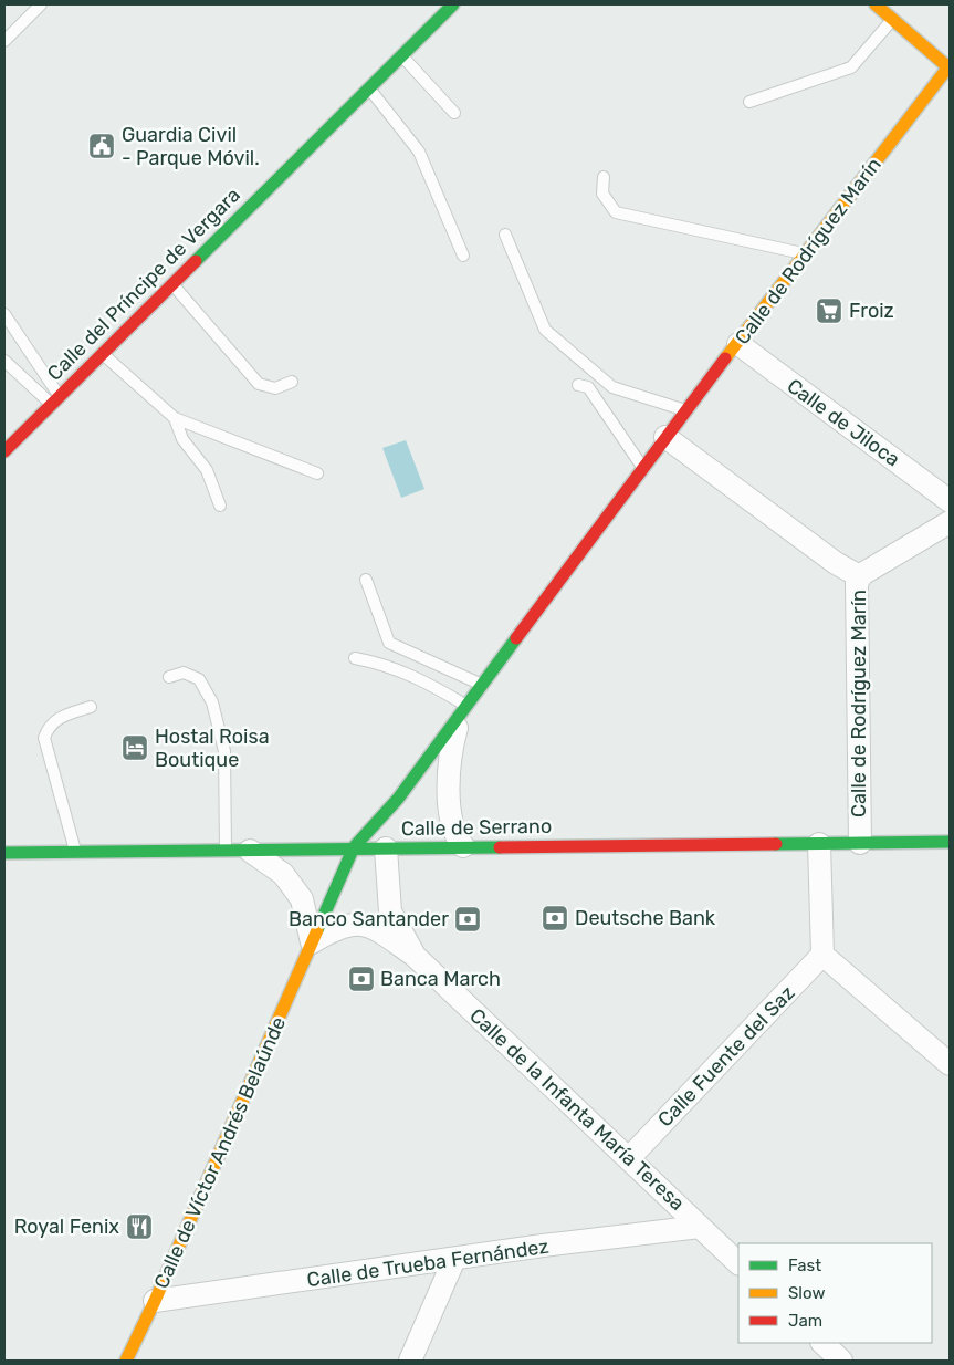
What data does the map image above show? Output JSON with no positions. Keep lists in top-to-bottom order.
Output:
{
  "streets": {
    "street": [
      "Calle de Rodríguez Marín",
      "Calle del Príncipe de Vergara",
      "Calle de Jiloca",
      "Calle de Serrano",
      "Calle Fuente del Saz",
      "Calle de la Infanta María Teresa",
      "Calle de Víctor Andrés Belaúnde",
      "Calle de Trueba Fernández"
    ]
  },
  "crossings": [
    ["Calle de Rodríguez Marín", "Calle de Jiloca"],
    ["Calle de Rodríguez Marín", "Calle de Serrano"],
    ["Calle de Rodríguez Marín", "Calle de Víctor Andrés Belaúnde"],
    ["Calle de Serrano", "Calle de la Infanta María Teresa"],
    ["Calle de Serrano", "Calle de Víctor Andrés Belaúnde"],
    ["Calle Fuente del Saz", "Calle de la Infanta María Teresa"],
    ["Calle de la Infanta María Teresa", "Calle de Víctor Andrés Belaúnde"],
    ["Calle de la Infanta María Teresa", "Calle de Trueba Fernández"],
    ["Calle de Víctor Andrés Belaúnde", "Calle de Trueba Fernández"]
  ],
  "places": {
    "public building": ["Guardia Civil - Parque Móvil."],
    "supermarket": ["Froiz"],
    "hotel": ["Hostal Roisa Boutique"],
    "bank": ["Deutsche Bank", "Banco Santander", "Banca March"],
    "restaurant": ["Royal Fenix"]
  },
  "legend": ["Fast", "Slow", "Jam"]
}
